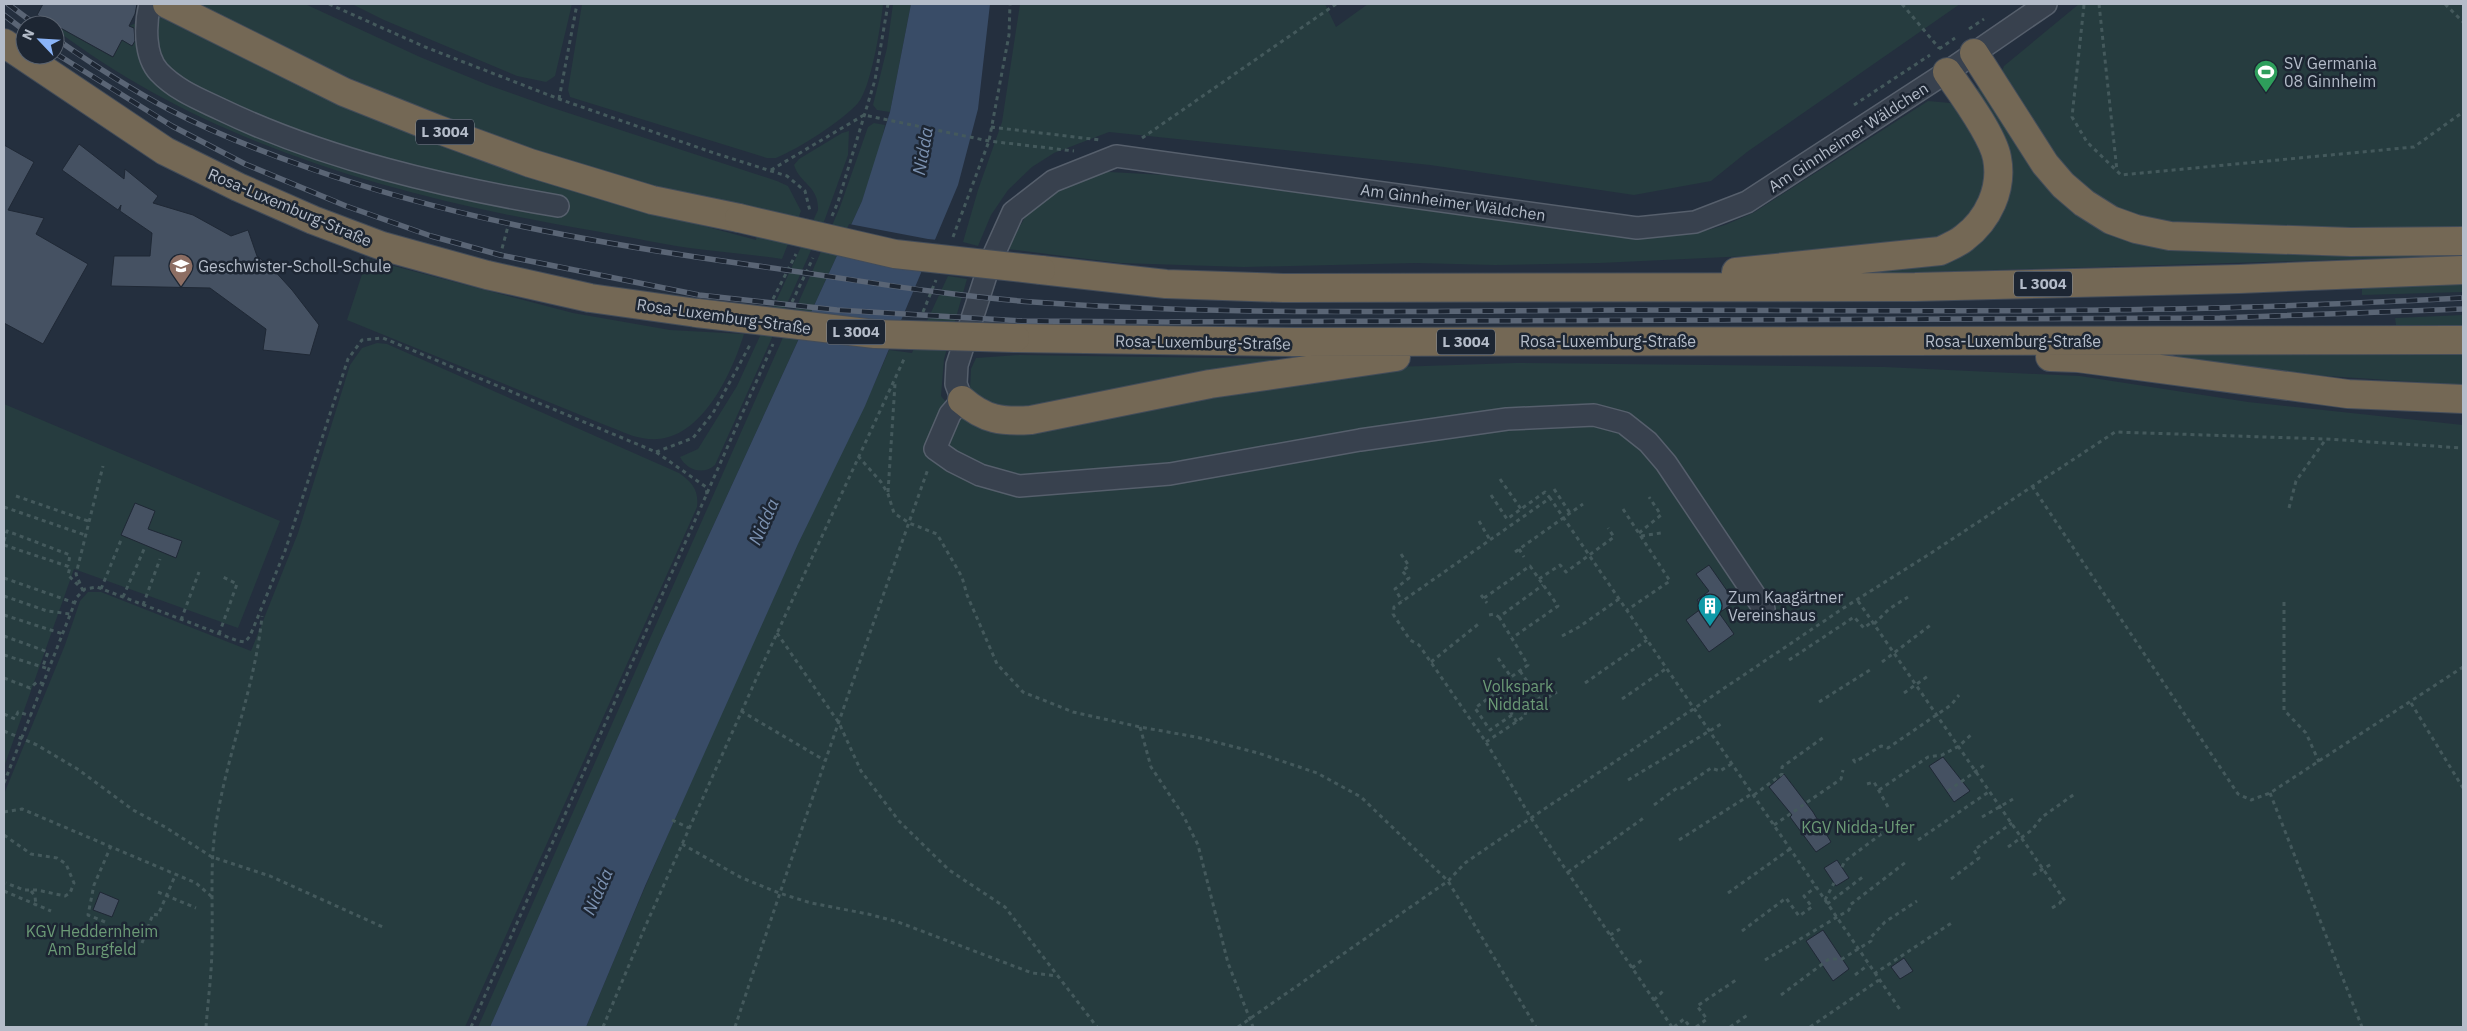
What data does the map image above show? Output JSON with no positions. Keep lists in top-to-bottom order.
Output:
{
  "streets": {
    "highway": ["L 3004", "Rosa-Luxemburg-Straße"],
    "street": ["Am Ginnheimer Wäldchen"]
  },
  "water": ["Nidda"],
  "parks": ["Volkspark Niddatal", "KGV Nidda-Ufer", "KGV Heddernheim Am Burgfeld"],
  "places": {
    "sports": ["SV Germania 08 Ginnheim"],
    "school or university": ["Geschwister-Scholl-Schule"],
    "building": ["Zum Kaagärtner Vereinshaus"]
  },
  "north": "top left"
}
